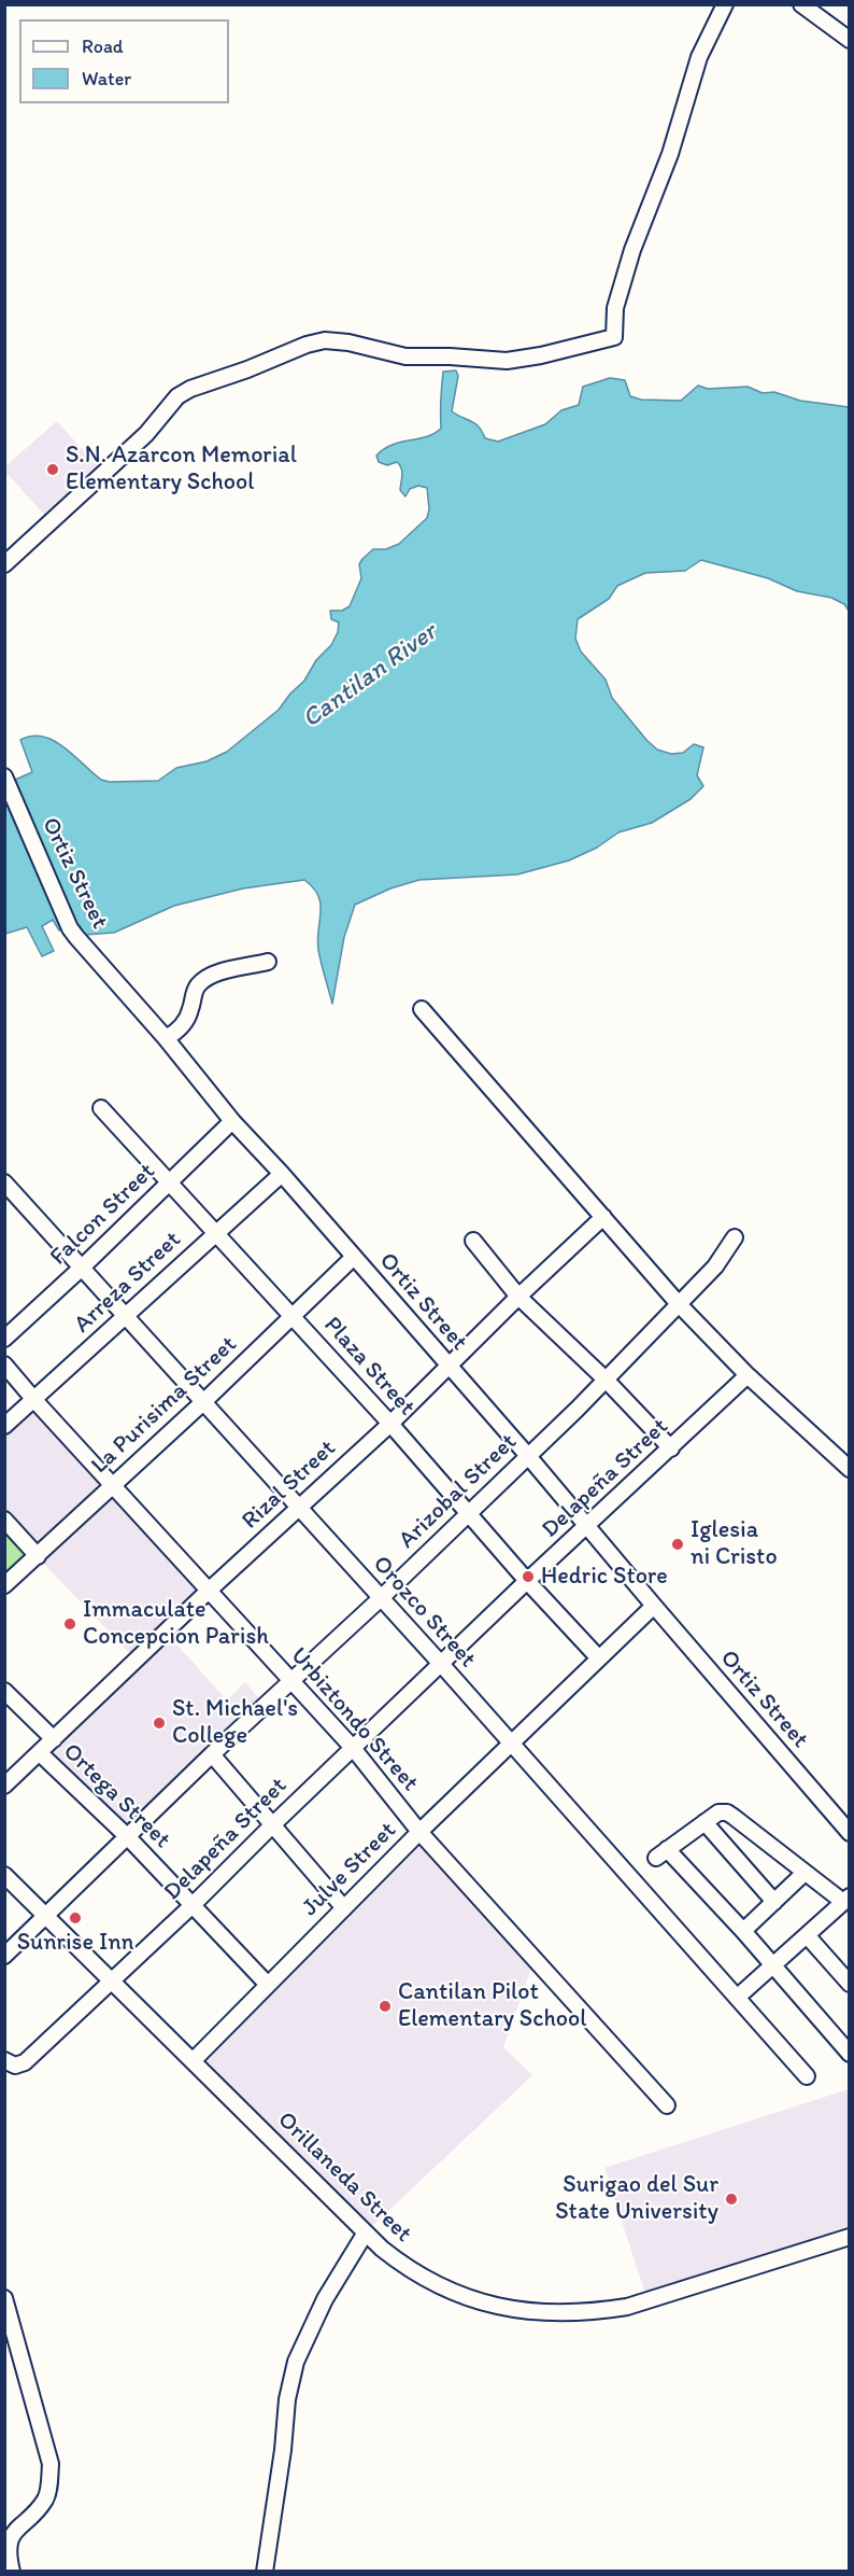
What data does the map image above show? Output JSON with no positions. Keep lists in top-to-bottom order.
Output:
{
  "streets": {
    "street": [
      "Ortiz Street",
      "Falcon Street",
      "Arreza Street",
      "Plaza Street",
      "La Purisima Street",
      "Delapeña Street",
      "Rizal Street",
      "Arizobal Street",
      "Orozco Street",
      "Urbiztondo Street",
      "Ortega Street",
      "Julve Street",
      "Orillaneda Street"
    ]
  },
  "crossings": [
    ["Ortiz Street", "Falcon Street"],
    ["Ortiz Street", "Arreza Street"],
    ["Ortiz Street", "La Purisima Street"],
    ["Ortiz Street", "Delapeña Street"],
    ["Ortiz Street", "Rizal Street"],
    ["Ortiz Street", "Arizobal Street"],
    ["Ortiz Street", "Julve Street"],
    ["Falcon Street", "Plaza Street"],
    ["Falcon Street", "Orozco Street"],
    ["Arreza Street", "Plaza Street"],
    ["Arreza Street", "Orozco Street"],
    ["Arreza Street", "Urbiztondo Street"],
    ["Plaza Street", "La Purisima Street"],
    ["Plaza Street", "Delapeña Street"],
    ["Plaza Street", "Rizal Street"],
    ["Plaza Street", "Arizobal Street"],
    ["Plaza Street", "Julve Street"],
    ["La Purisima Street", "Orozco Street"],
    ["La Purisima Street", "Urbiztondo Street"],
    ["Delapeña Street", "Orozco Street"],
    ["Delapeña Street", "Urbiztondo Street"],
    ["Delapeña Street", "Ortega Street"],
    ["Delapeña Street", "Orillaneda Street"],
    ["Rizal Street", "Orozco Street"],
    ["Rizal Street", "Urbiztondo Street"],
    ["Rizal Street", "Ortega Street"],
    ["Arizobal Street", "Orozco Street"],
    ["Arizobal Street", "Urbiztondo Street"],
    ["Arizobal Street", "Ortega Street"],
    ["Arizobal Street", "Orillaneda Street"],
    ["Orozco Street", "Julve Street"],
    ["Urbiztondo Street", "Julve Street"],
    ["Ortega Street", "Julve Street"],
    ["Julve Street", "Orillaneda Street"]
  ],
  "water": ["Cantilan River"],
  "places": [
    "S.N. Azarcon Memorial Elementary School",
    "Iglesia ni Cristo",
    "Hedric Store",
    "Immaculate Concepcion Parish",
    "St. Michael's College",
    "Sunrise Inn",
    "Cantilan Pilot Elementary School",
    "Surigao del Sur State University"
  ],
  "legend": ["Road", "Water"]
}
